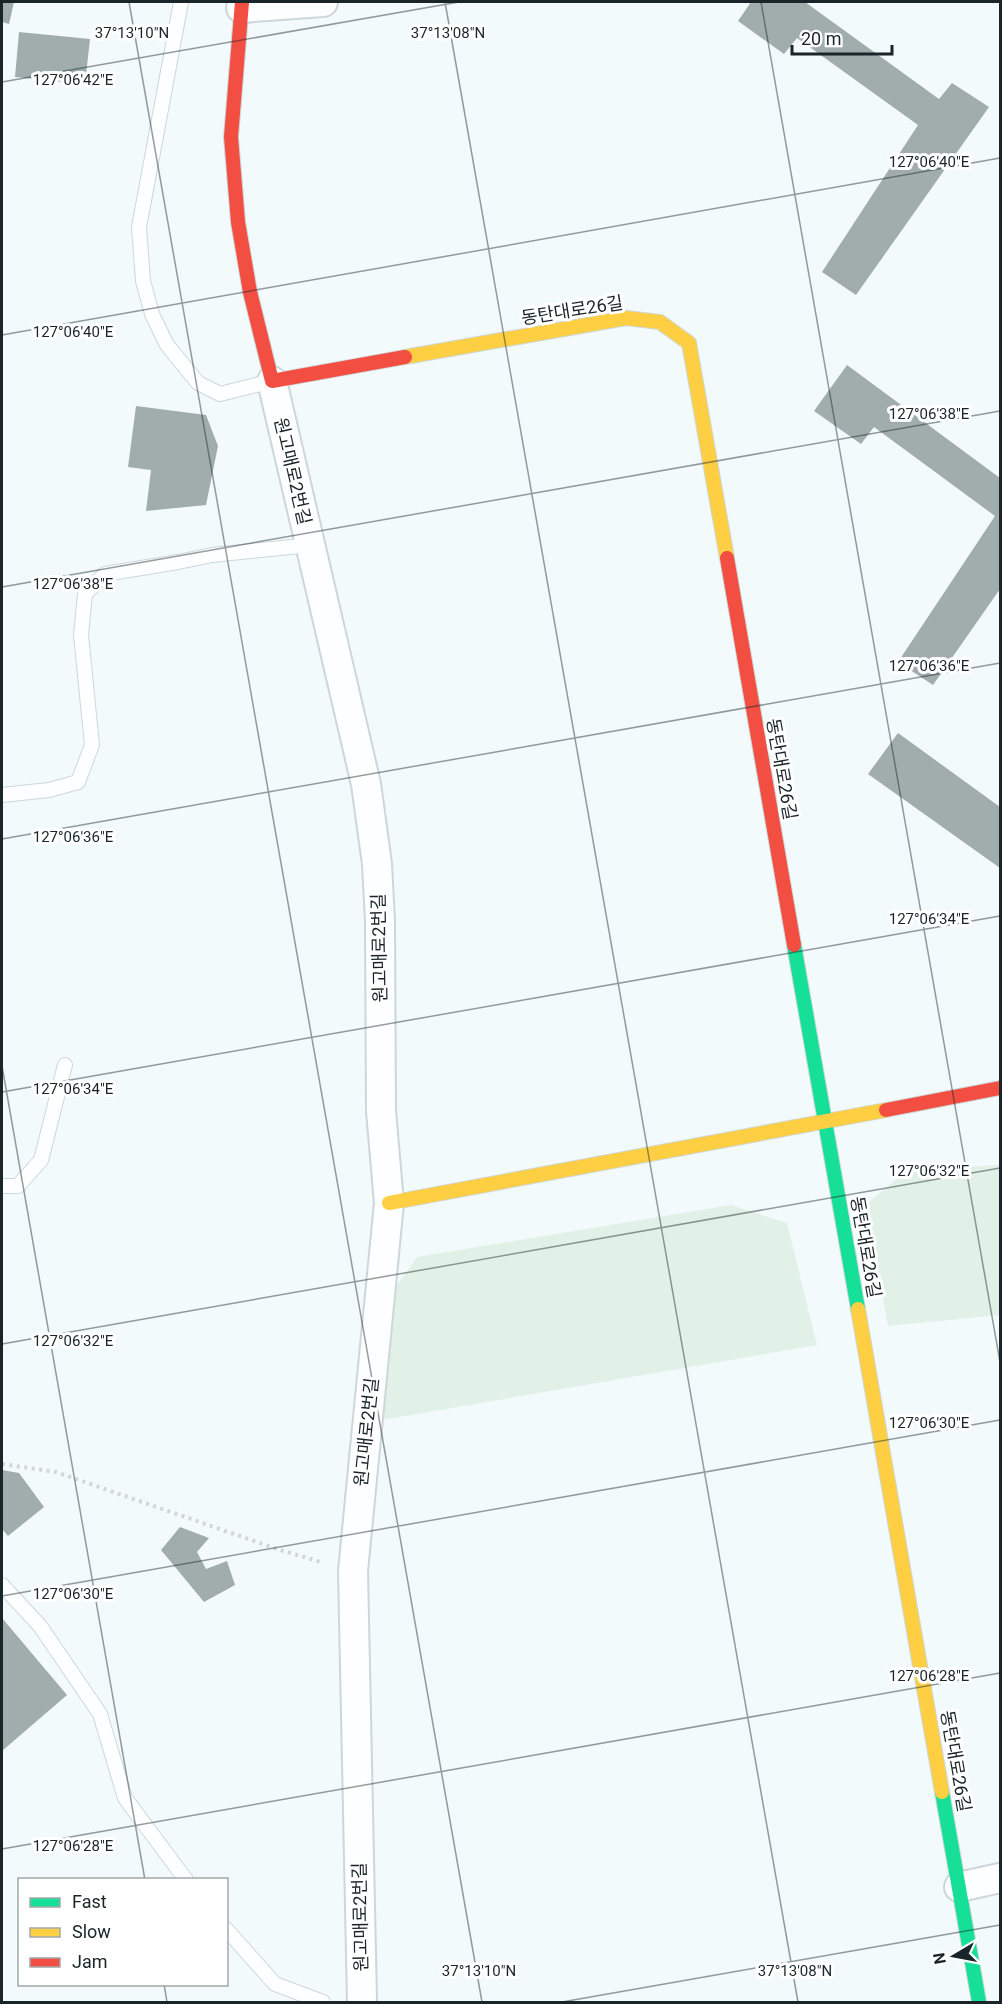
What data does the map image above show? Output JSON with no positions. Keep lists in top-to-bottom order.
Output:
{
  "streets": {
    "street": ["동탄대로26길", "원고매로2번길"]
  },
  "crossings": [
    ["동탄대로26길", "원고매로2번길"]
  ],
  "legend": ["Fast", "Slow", "Jam"],
  "scale_bar": "20 m",
  "north": "left",
  "coordinates": [
    "37°13'10\"N",
    "37°13'08\"N",
    "127°06'42\"E",
    "127°06'40\"E",
    "127°06'38\"E",
    "127°06'36\"E",
    "127°06'34\"E",
    "127°06'32\"E",
    "127°06'30\"E",
    "127°06'28\"E"
  ]
}
